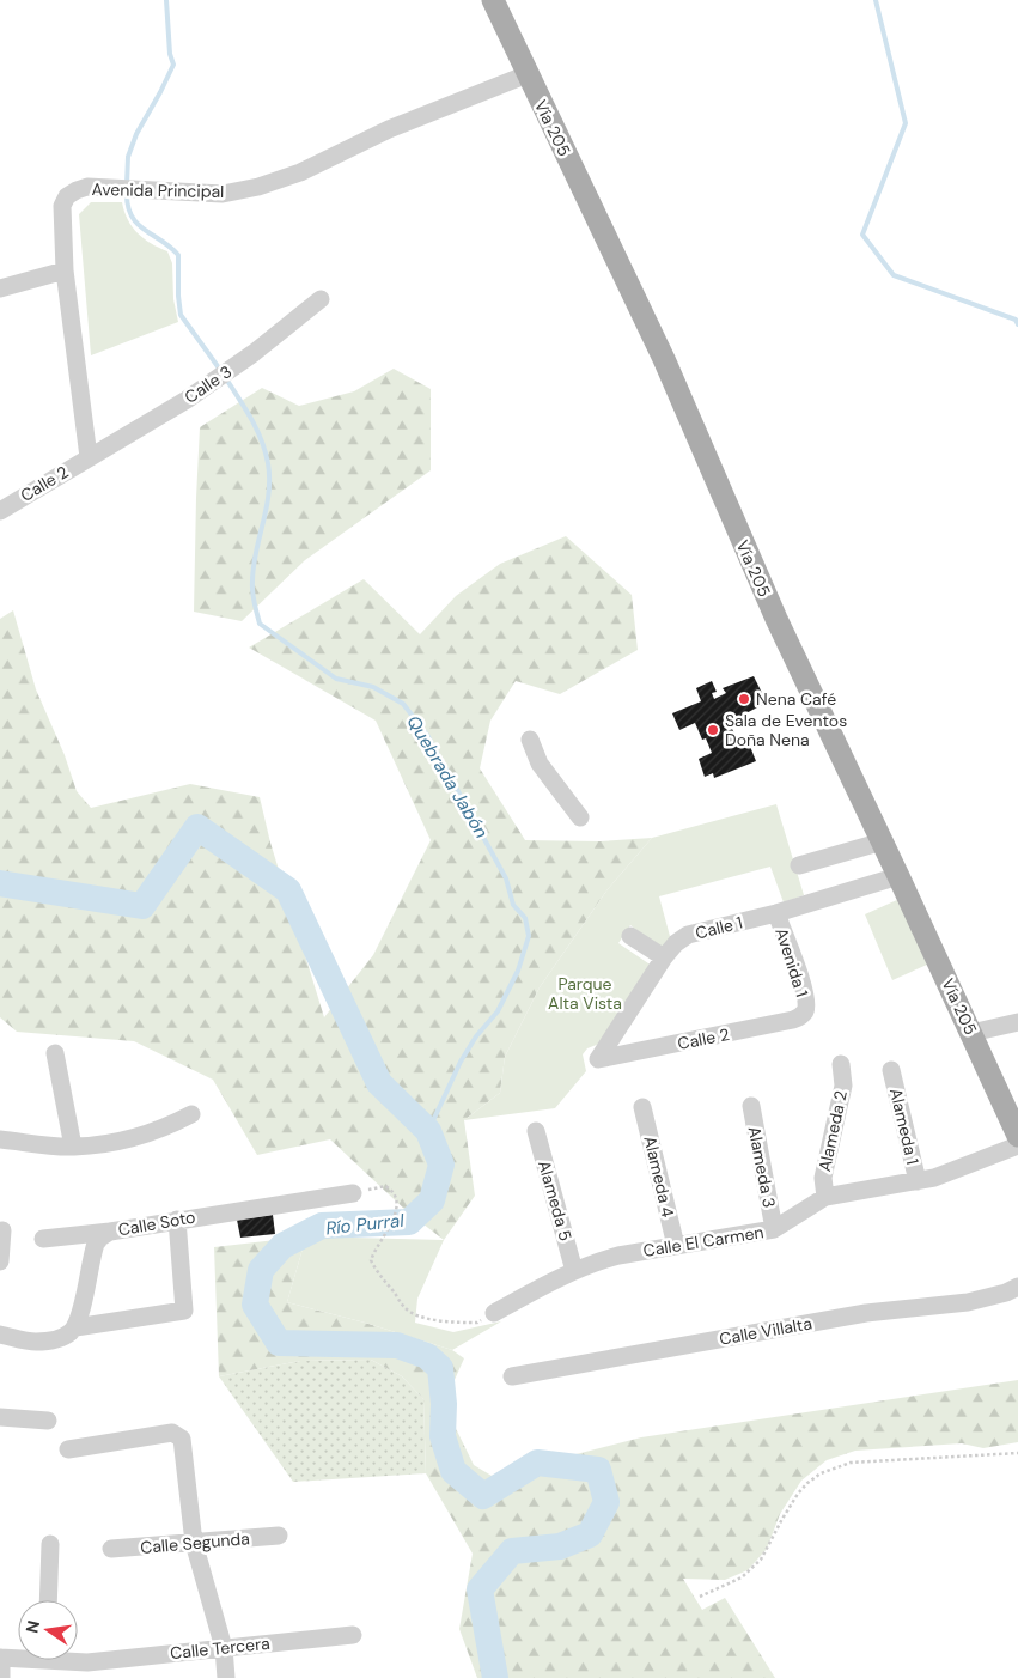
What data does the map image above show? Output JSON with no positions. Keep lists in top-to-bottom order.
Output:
{
  "streets": {
    "main road": ["Vía 205"],
    "street": [
      "Avenida Principal",
      "Calle 3",
      "Calle 2",
      "Calle 1",
      "Avenida 1",
      "Alameda 1",
      "Alameda 2",
      "Alameda 3",
      "Alameda 4",
      "Alameda 5",
      "Calle Soto",
      "Calle El Carmen",
      "Calle Villalta",
      "Calle Segunda",
      "Calle Tercera"
    ]
  },
  "crossings": [
    ["Vía 205", "Avenida Principal"],
    ["Vía 205", "Calle 1"],
    ["Avenida Principal", "Calle 3"],
    ["Avenida Principal", "Calle 2"],
    ["Calle 3", "Calle 2"],
    ["Calle 2", "Calle 1"],
    ["Calle 2", "Avenida 1"],
    ["Calle 1", "Avenida 1"],
    ["Alameda 1", "Calle El Carmen"],
    ["Alameda 2", "Calle El Carmen"],
    ["Alameda 3", "Calle El Carmen"],
    ["Alameda 4", "Calle El Carmen"],
    ["Alameda 5", "Calle El Carmen"]
  ],
  "water": ["Quebrada Jabón", "Río Purral"],
  "parks": ["Parque Alta Vista"],
  "places": ["Nena Café", "Sala de Eventos Doña Nena"],
  "north": "left"
}
